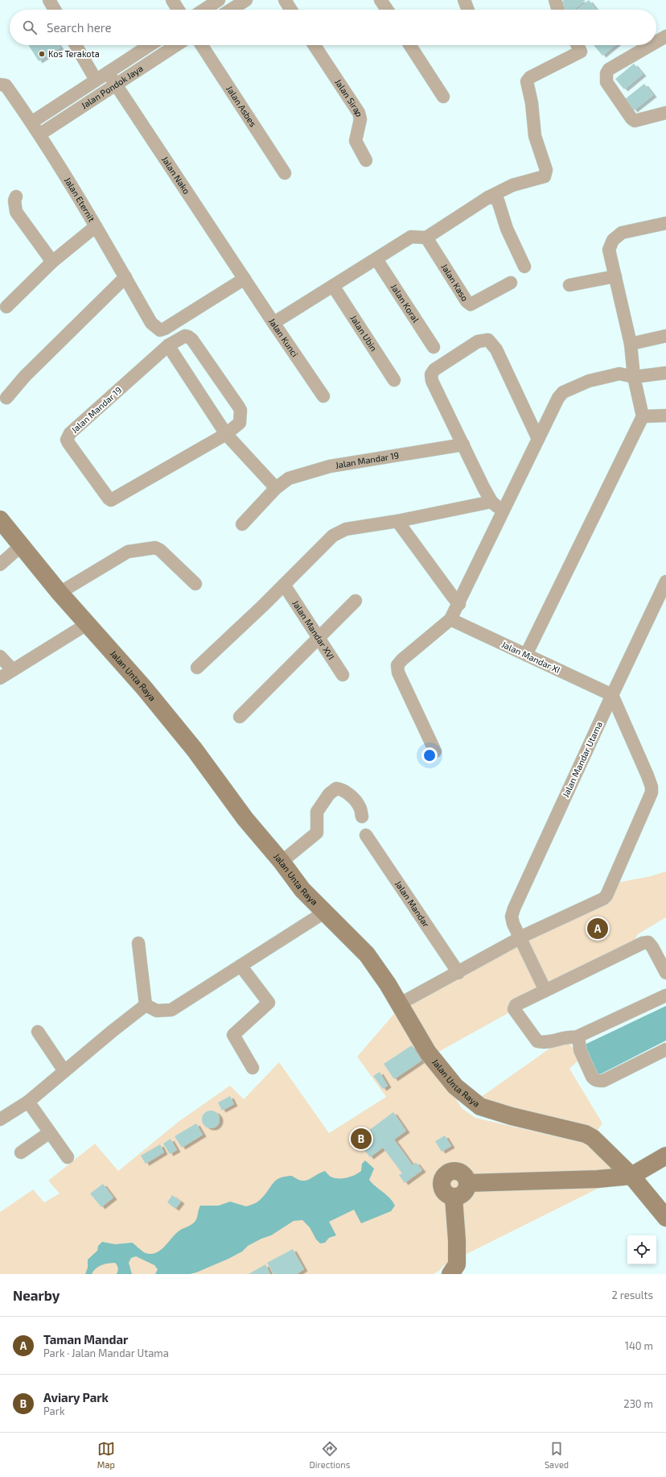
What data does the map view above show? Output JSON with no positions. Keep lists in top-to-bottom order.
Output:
{
  "streets": {
    "street": [
      "Jalan Pondok Jaya",
      "Jalan Sirap",
      "Jalan Asbes",
      "Jalan Nako",
      "Jalan Eternit",
      "Jalan Kaso",
      "Jalan Koral",
      "Jalan Ubin",
      "Jalan Kunci",
      "Jalan Mandar 19",
      "Jalan Mandar XVI",
      "Jalan Mandar XI",
      "Jalan Unta Raya",
      "Jalan Mandar Utama",
      "Jalan Mandar"
    ]
  },
  "crossings": [
    ["Jalan Pondok Jaya", "Jalan Nako"],
    ["Jalan Pondok Jaya", "Jalan Eternit"],
    ["Jalan Nako", "Jalan Eternit"],
    ["Jalan Nako", "Jalan Kunci"],
    ["Jalan Eternit", "Jalan Kunci"],
    ["Jalan Mandar XI", "Jalan Mandar Utama"]
  ],
  "places": ["Kos Terakota"],
  "page": {
    "search": "Search here",
    "pins": ["A", "B"],
    "heading": ["Nearby", "2 results"],
    "list": [
      {
        "mark": "A",
        "name": "Taman Mandar",
        "note": "Park · Jalan Mandar Utama",
        "value": "140 m"
      },
      {
        "mark": "B",
        "name": "Aviary Park",
        "note": "Park",
        "value": "230 m"
      }
    ],
    "nav": ["Map", "Directions", "Saved"]
  }
}
